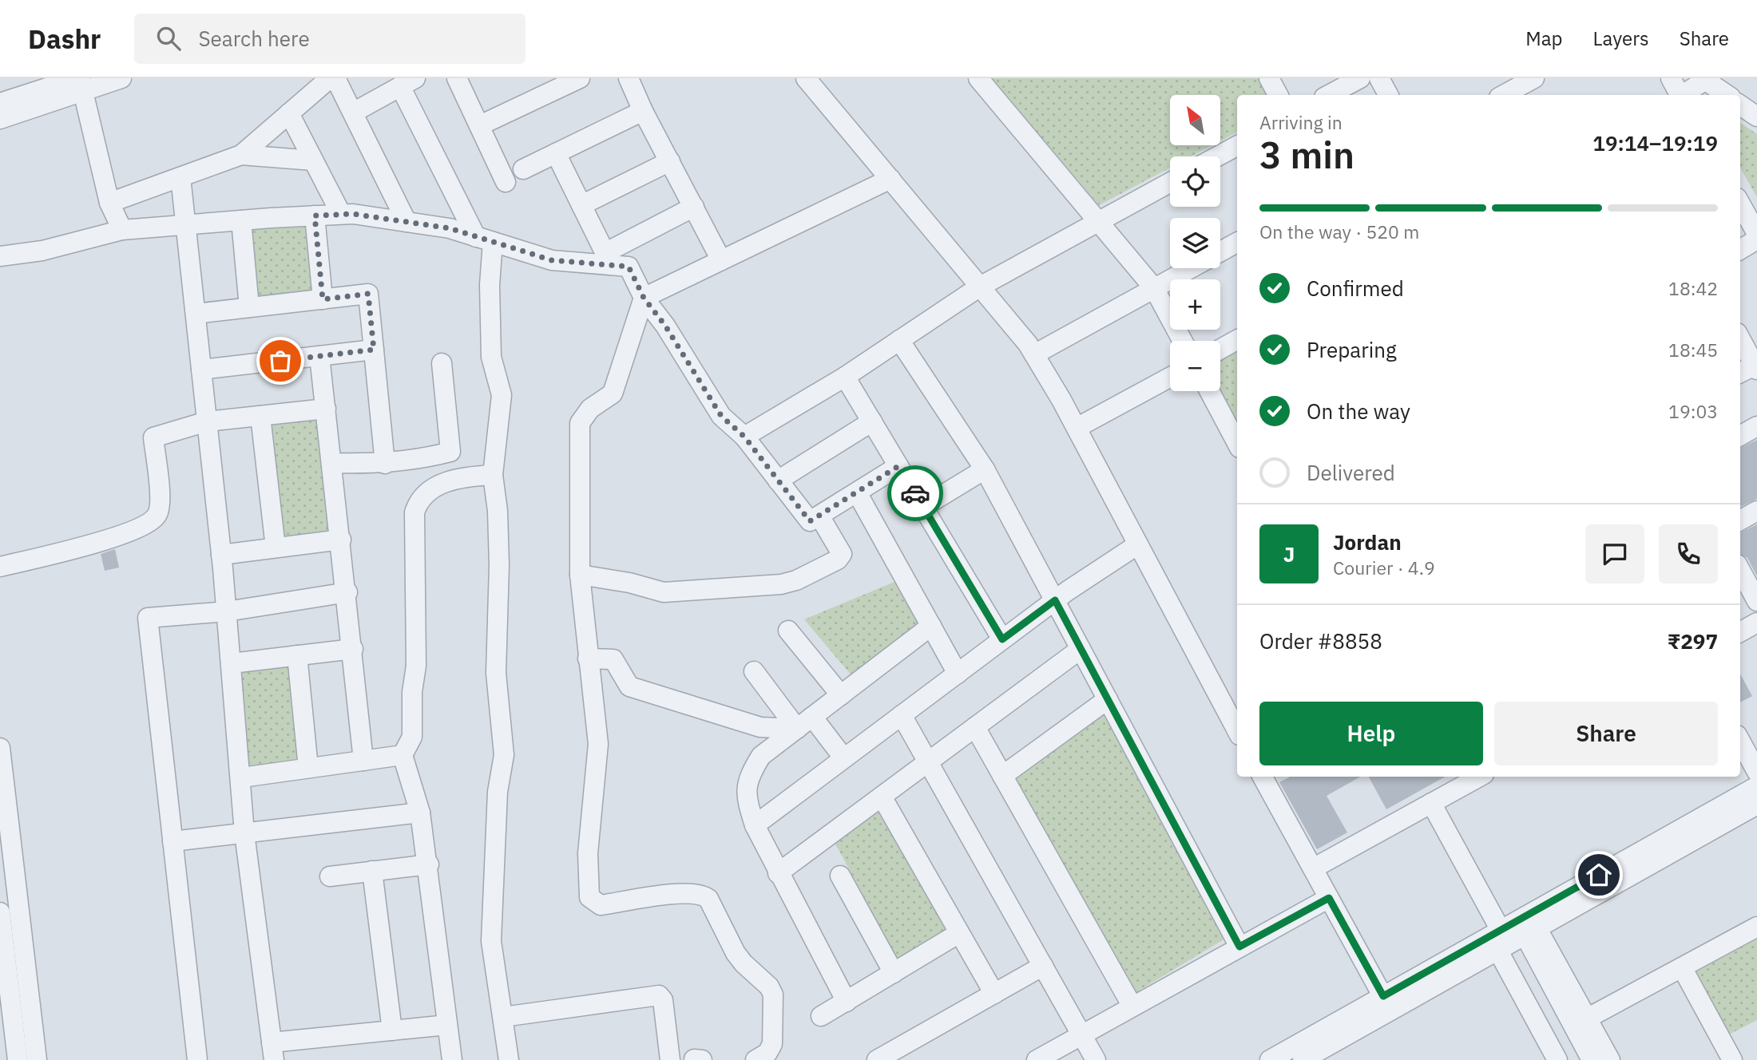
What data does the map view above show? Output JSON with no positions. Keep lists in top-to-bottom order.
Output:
{
  "north": "top left",
  "page": {
    "header": "Dashr",
    "search": "Search here",
    "nav": ["Map", "Layers", "Share"],
    "map_buttons": ["+", "−"],
    "heading": ["3 min", "Arriving in", "19:14–19:19"],
    "panel": [
      "Jordan",
      "Courier · 4.9",
      "Order #8858",
      "₹297"
    ],
    "bar": "On the way · 520 m",
    "list": [
      ["Confirmed", "18:42"],
      ["Preparing", "18:45"],
      ["On the way", "19:03"],
      "Delivered"
    ],
    "round": "J",
    "buttons": ["Help", "Share"]
  }
}
